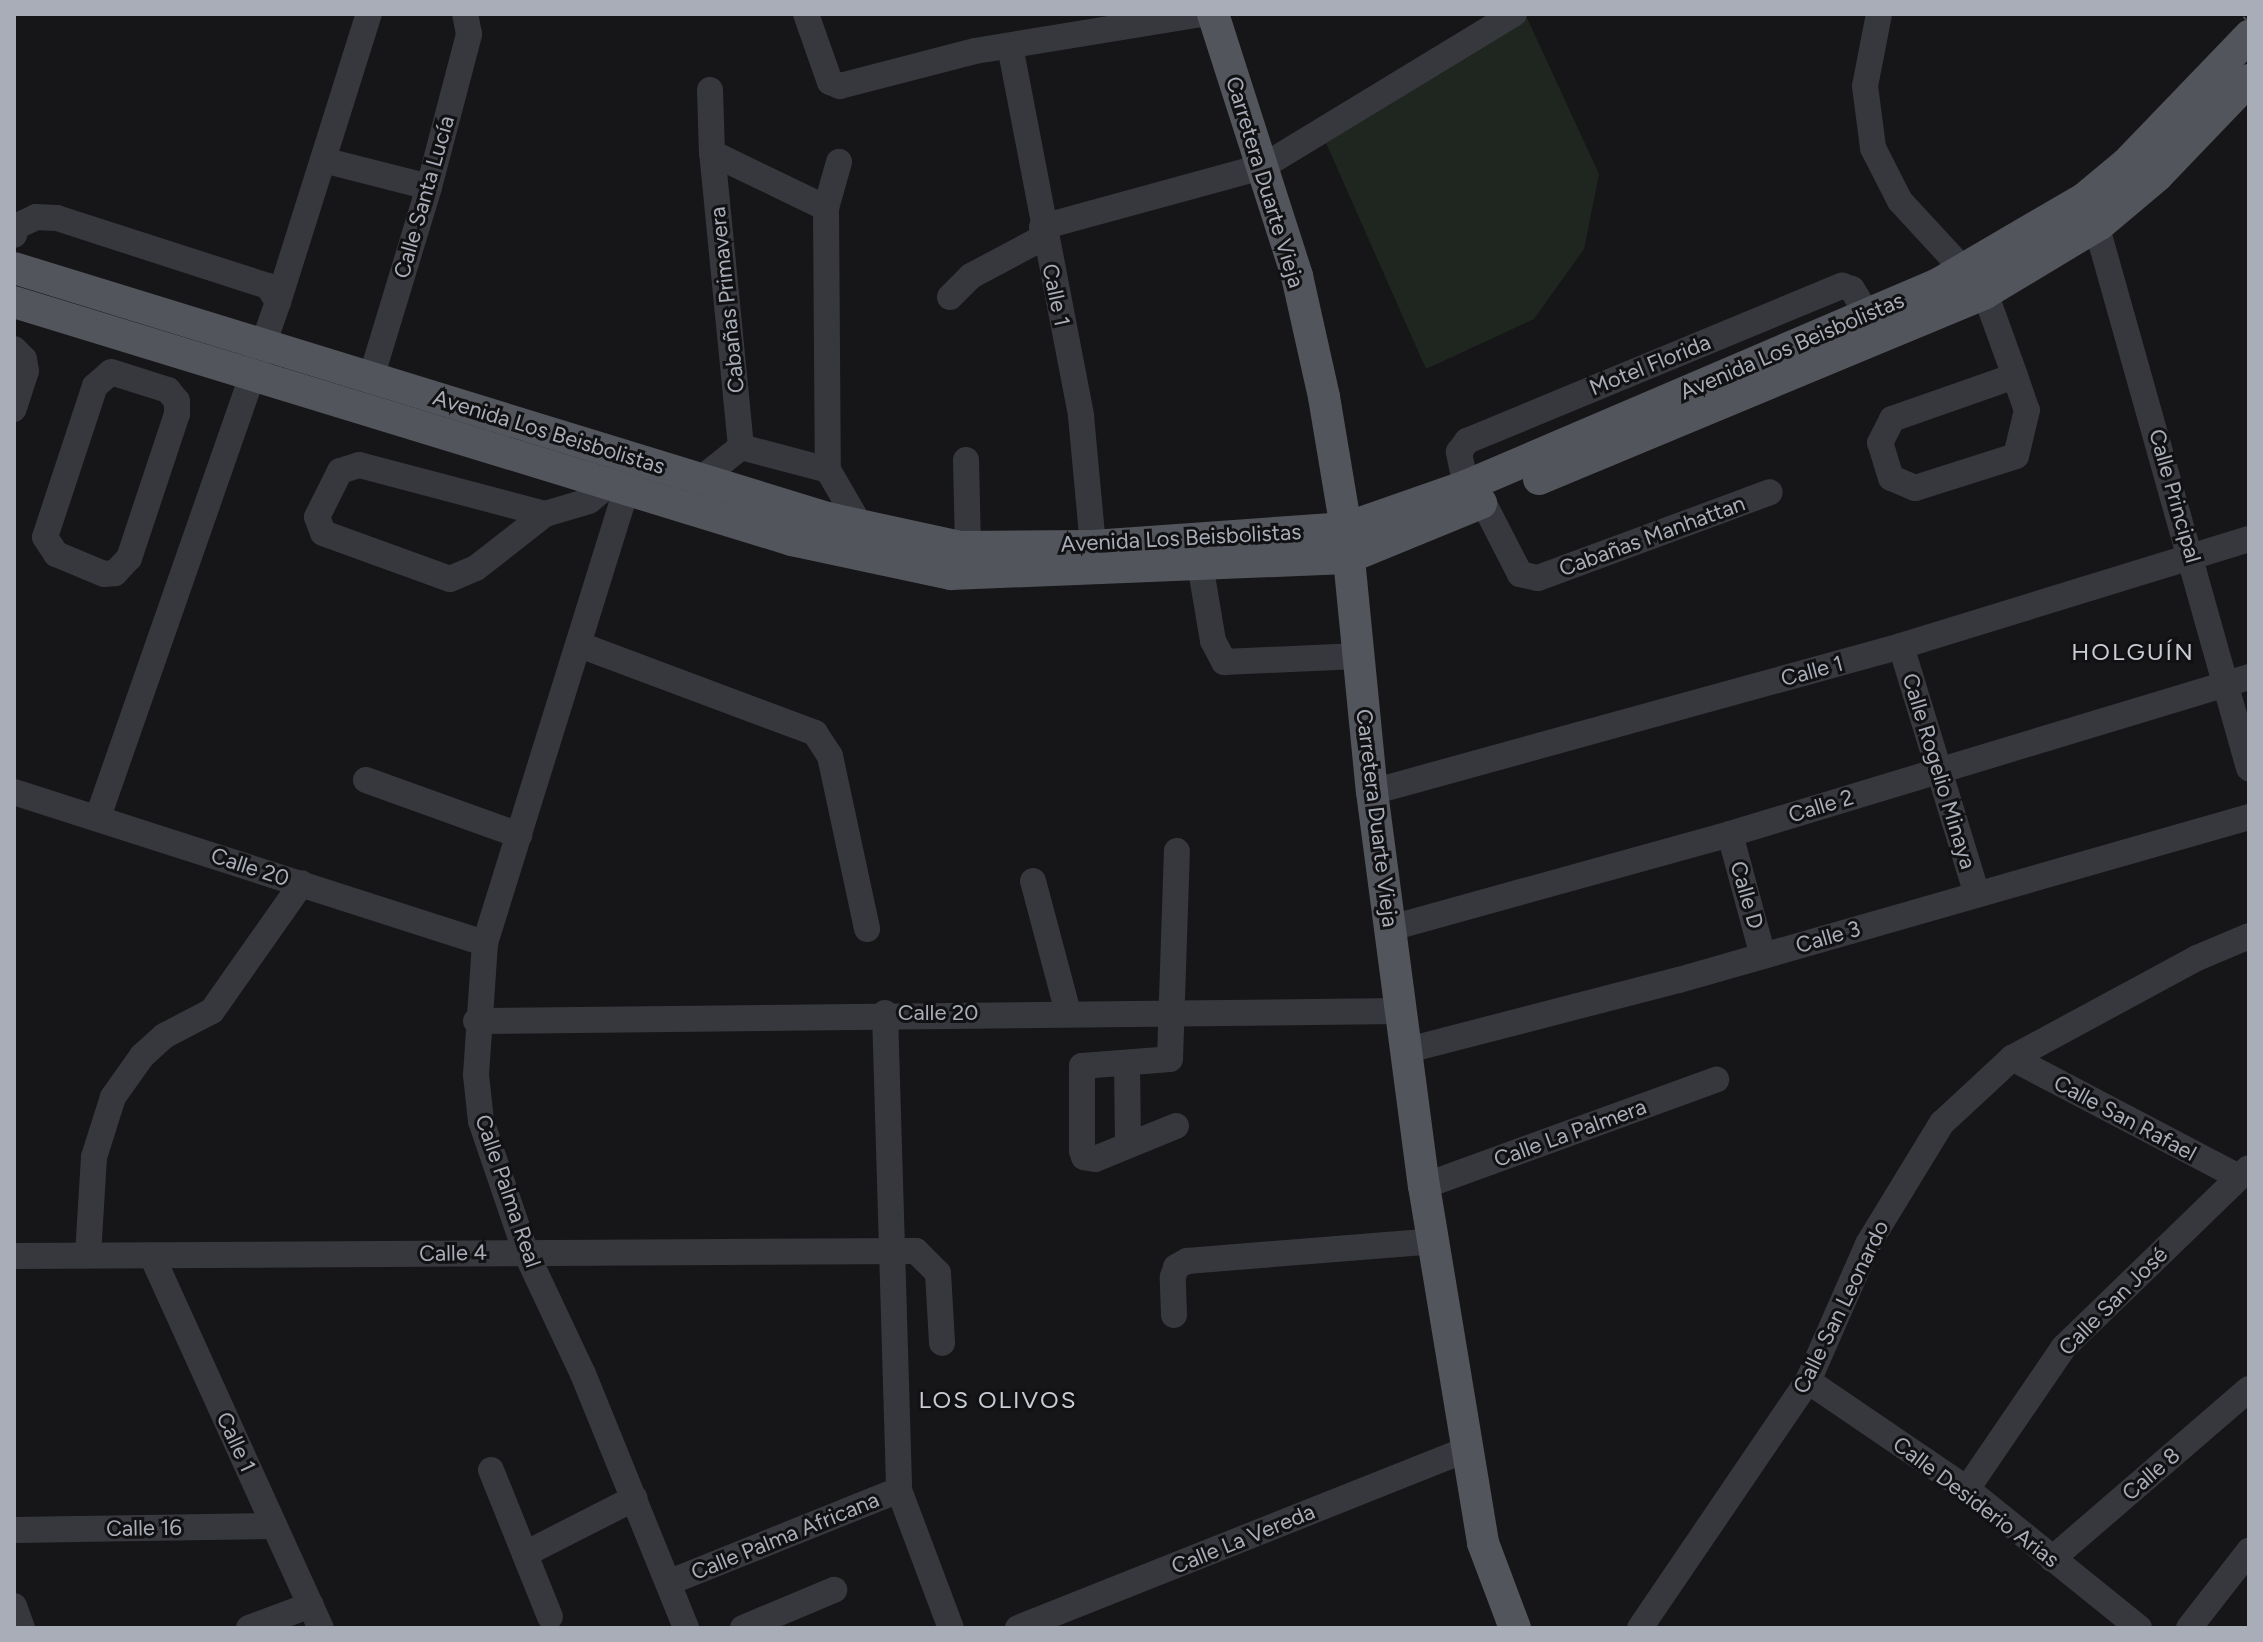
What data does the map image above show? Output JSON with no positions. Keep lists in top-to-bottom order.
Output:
{
  "streets": {
    "main road": ["Carretera Duarte Vieja", "Avenida Los Beisbolistas"],
    "street": [
      "Calle Santa Lucía",
      "Calle 1",
      "Cabañas Primavera",
      "Calle Principal",
      "Cabañas Manhattan",
      "Calle Rogelio Minaya",
      "Calle 2",
      "Calle 20",
      "Calle D",
      "Calle 3",
      "Calle San Rafael",
      "Calle La Palmera",
      "Calle Palma Real",
      "Calle 4",
      "Calle San José",
      "Calle San Leonardo",
      "Calle 8",
      "Calle Desiderio Arias",
      "Calle 16",
      "Calle Palma Africana",
      "Calle La Vereda"
    ]
  },
  "crossings": [
    ["Carretera Duarte Vieja", "Calle 1"],
    ["Carretera Duarte Vieja", "Avenida Los Beisbolistas"],
    ["Carretera Duarte Vieja", "Calle 2"],
    ["Carretera Duarte Vieja", "Calle 20"],
    ["Carretera Duarte Vieja", "Calle 3"],
    ["Carretera Duarte Vieja", "Calle La Palmera"],
    ["Carretera Duarte Vieja", "Calle La Vereda"],
    ["Calle Santa Lucía", "Avenida Los Beisbolistas"],
    ["Calle 1", "Avenida Los Beisbolistas"],
    ["Calle 1", "Calle Principal"],
    ["Calle 1", "Calle Rogelio Minaya"],
    ["Calle 1", "Calle 4"],
    ["Calle 1", "Calle 16"],
    ["Avenida Los Beisbolistas", "Calle Principal"],
    ["Avenida Los Beisbolistas", "Cabañas Manhattan"],
    ["Avenida Los Beisbolistas", "Calle Palma Real"],
    ["Calle Principal", "Calle 2"],
    ["Calle Rogelio Minaya", "Calle 2"],
    ["Calle Rogelio Minaya", "Calle 3"],
    ["Calle 2", "Calle D"],
    ["Calle 20", "Calle Palma Real"],
    ["Calle D", "Calle 3"],
    ["Calle San Rafael", "Calle San José"],
    ["Calle San Rafael", "Calle San Leonardo"],
    ["Calle Palma Real", "Calle 4"],
    ["Calle Palma Real", "Calle Palma Africana"],
    ["Calle San José", "Calle Desiderio Arias"],
    ["Calle San Leonardo", "Calle Desiderio Arias"],
    ["Calle 8", "Calle Desiderio Arias"]
  ],
  "districts": ["HOLGUÍN", "LOS OLIVOS"]
}
